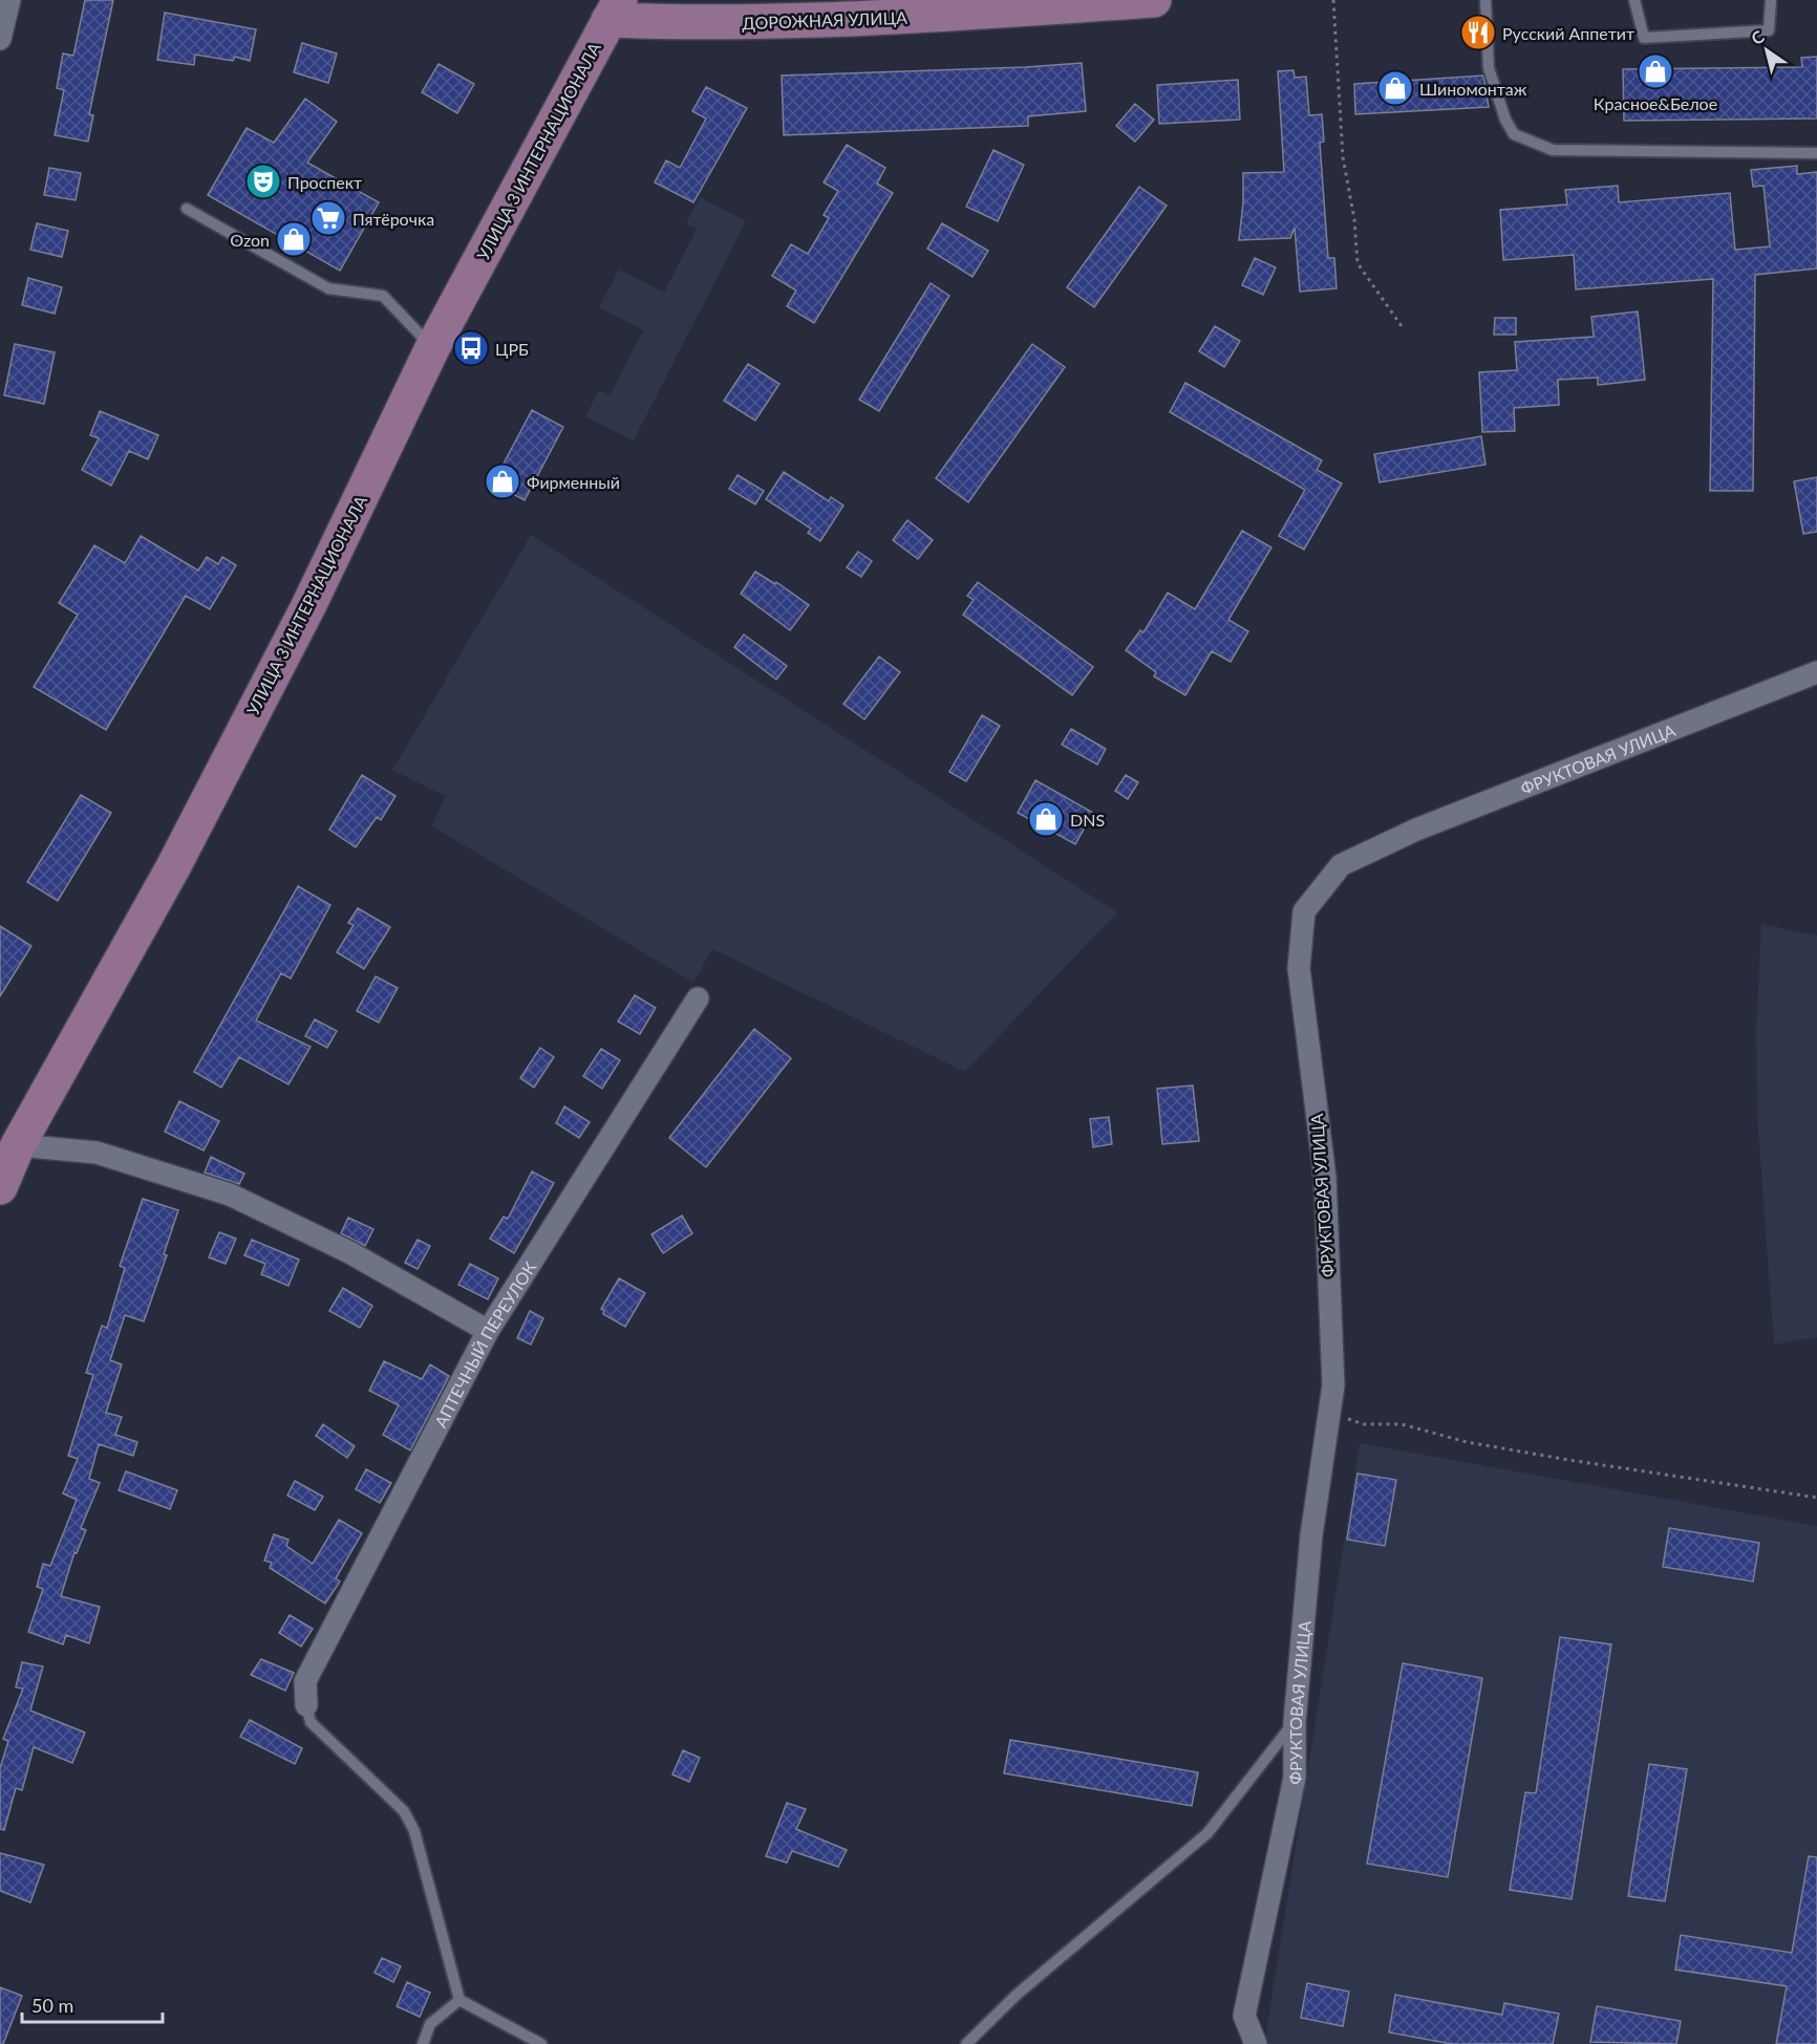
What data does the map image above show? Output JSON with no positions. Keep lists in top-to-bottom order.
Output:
{
  "streets": {
    "main road": ["ДОРОЖНАЯ УЛИЦА", "УЛИЦА 3 ИНТЕРНАЦИОНАЛА"],
    "street": ["ФРУКТОВАЯ УЛИЦА", "АПТЕЧНЫЙ ПЕРЕУЛОК"]
  },
  "crossings": [
    ["ДОРОЖНАЯ УЛИЦА", "УЛИЦА 3 ИНТЕРНАЦИОНАЛА"]
  ],
  "places": {
    "restaurant": ["Русский Аппетит"],
    "shop": [
      "Красное&Белое",
      "Шиномонтаж",
      "Ozon",
      "Фирменный",
      "DNS"
    ],
    "theatre": ["Проспект"],
    "supermarket": ["Пятёрочка"],
    "bus stop": ["ЦРБ"]
  },
  "scale_bar": "50 m",
  "north": "top left"
}
